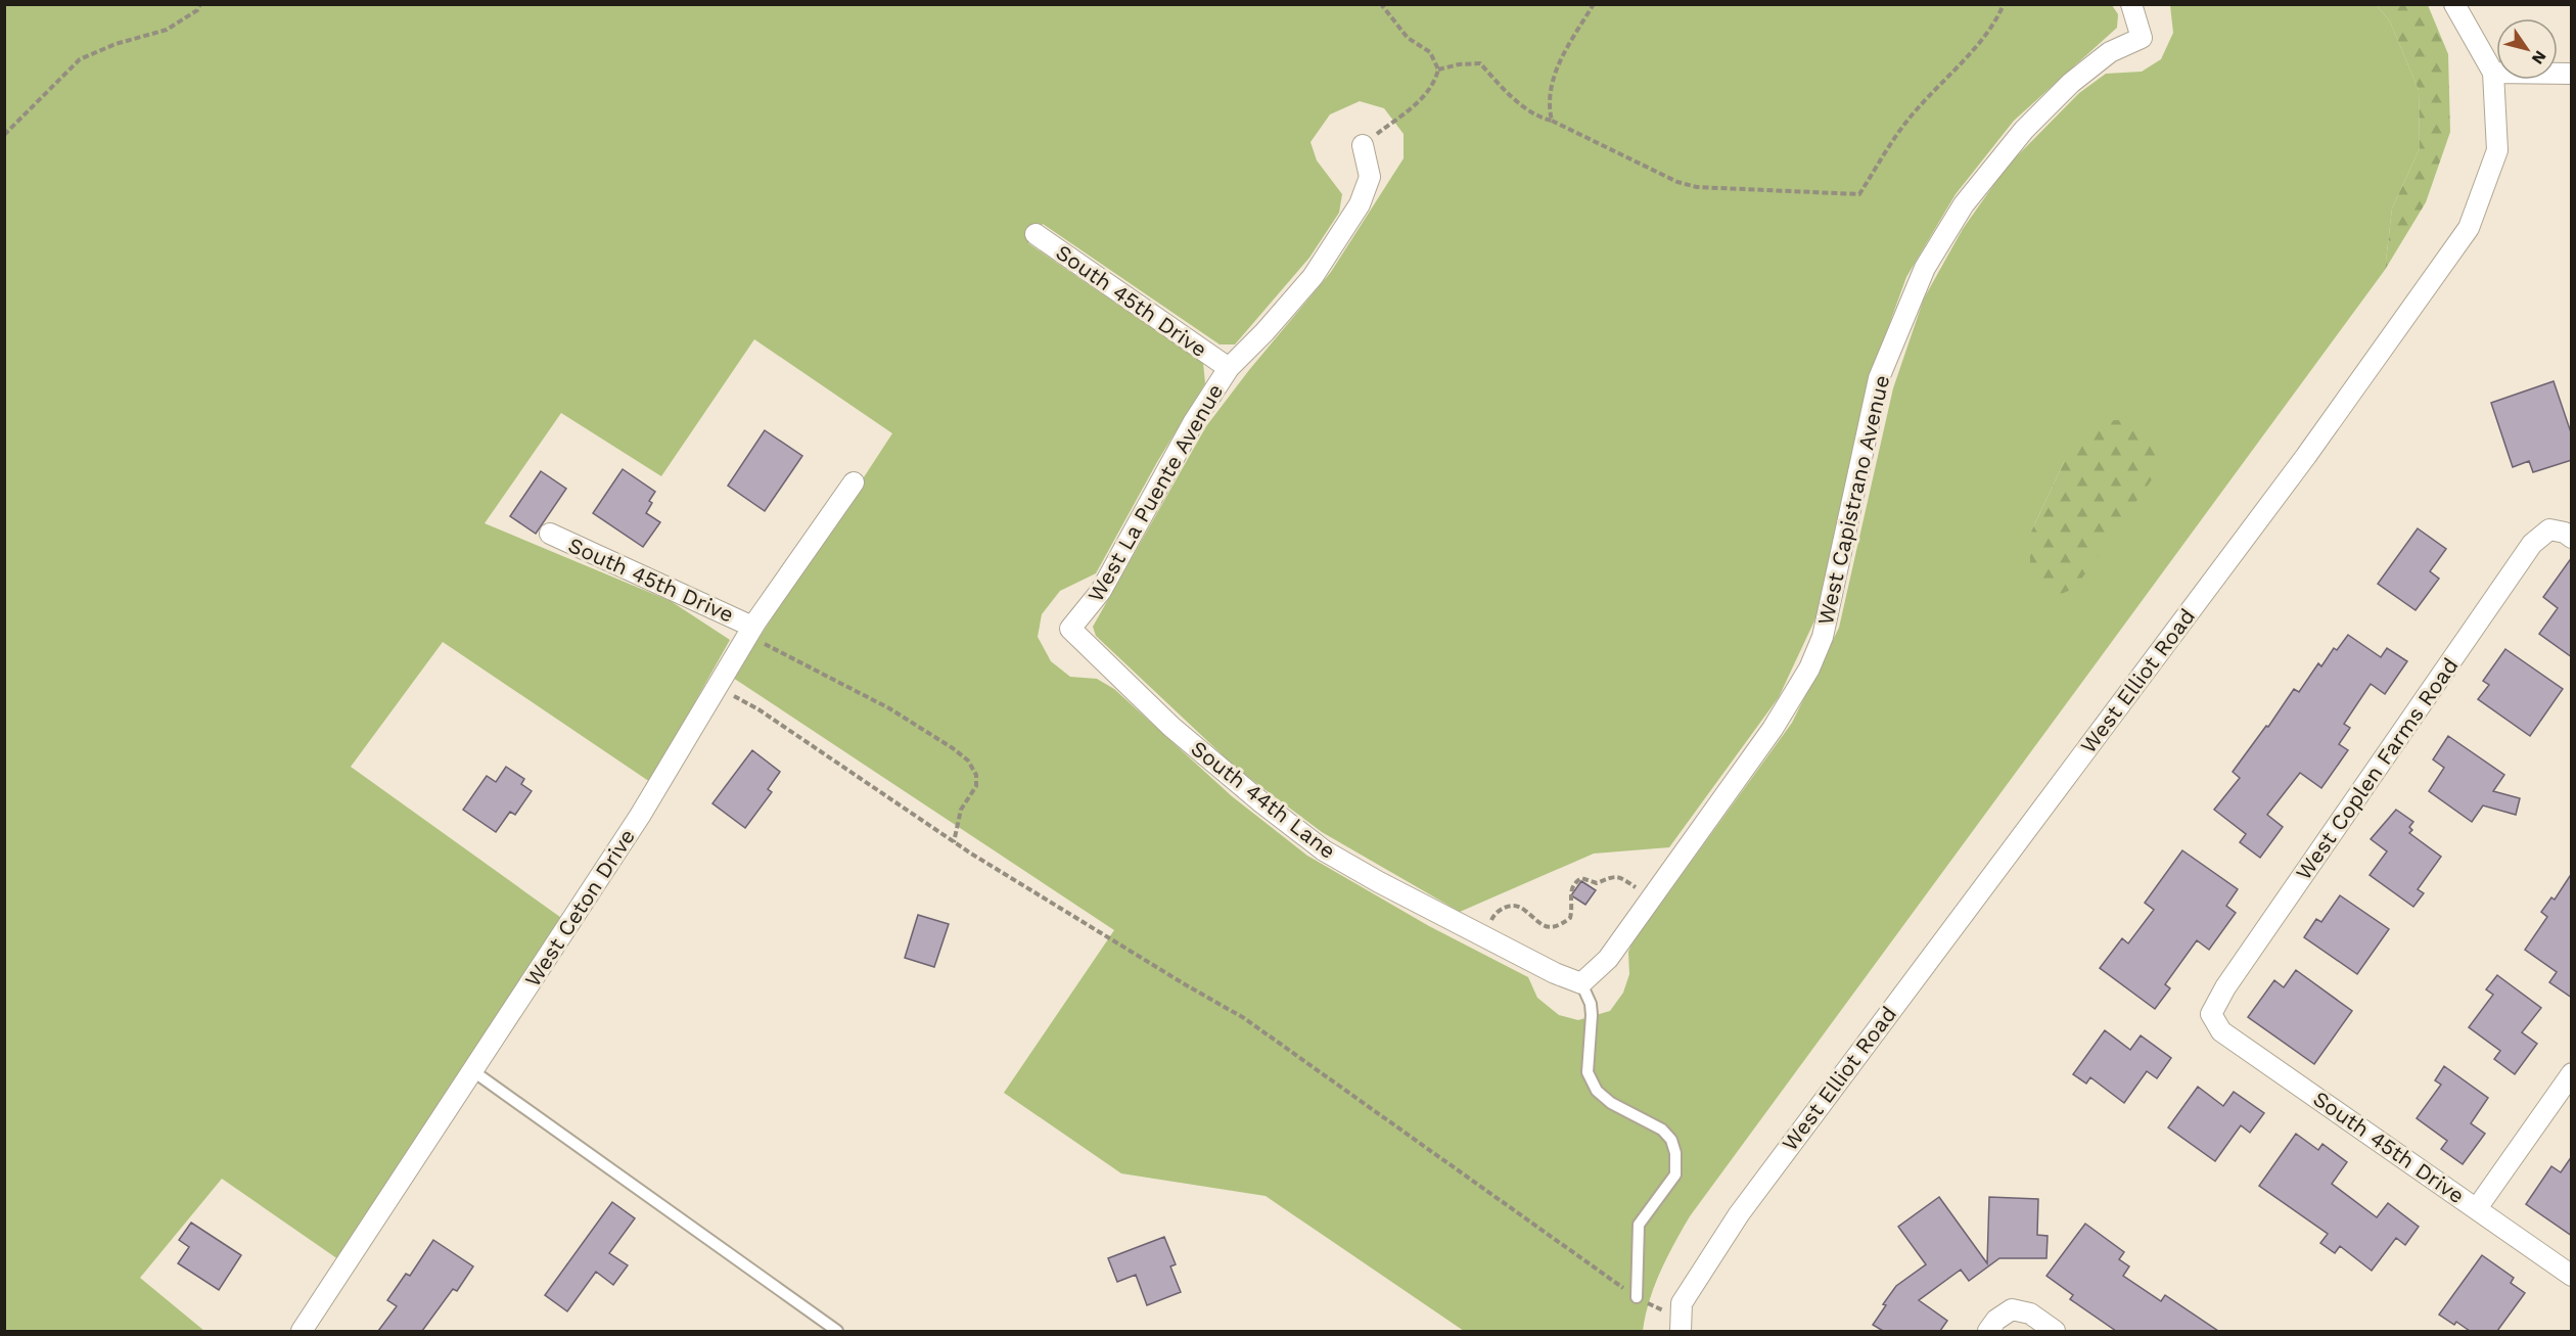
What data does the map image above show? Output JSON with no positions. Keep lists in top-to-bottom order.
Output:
{
  "streets": {
    "street": [
      "South 45th Drive",
      "West La Puente Avenue",
      "West Capistrano Avenue",
      "West Elliot Road",
      "West Coplen Farms Road",
      "South 44th Lane",
      "West Ceton Drive"
    ]
  },
  "crossings": [
    ["South 45th Drive", "West La Puente Avenue"],
    ["South 45th Drive", "West Coplen Farms Road"],
    ["South 45th Drive", "West Ceton Drive"],
    ["West La Puente Avenue", "South 44th Lane"],
    ["West Capistrano Avenue", "South 44th Lane"]
  ],
  "north": "bottom right"
}
